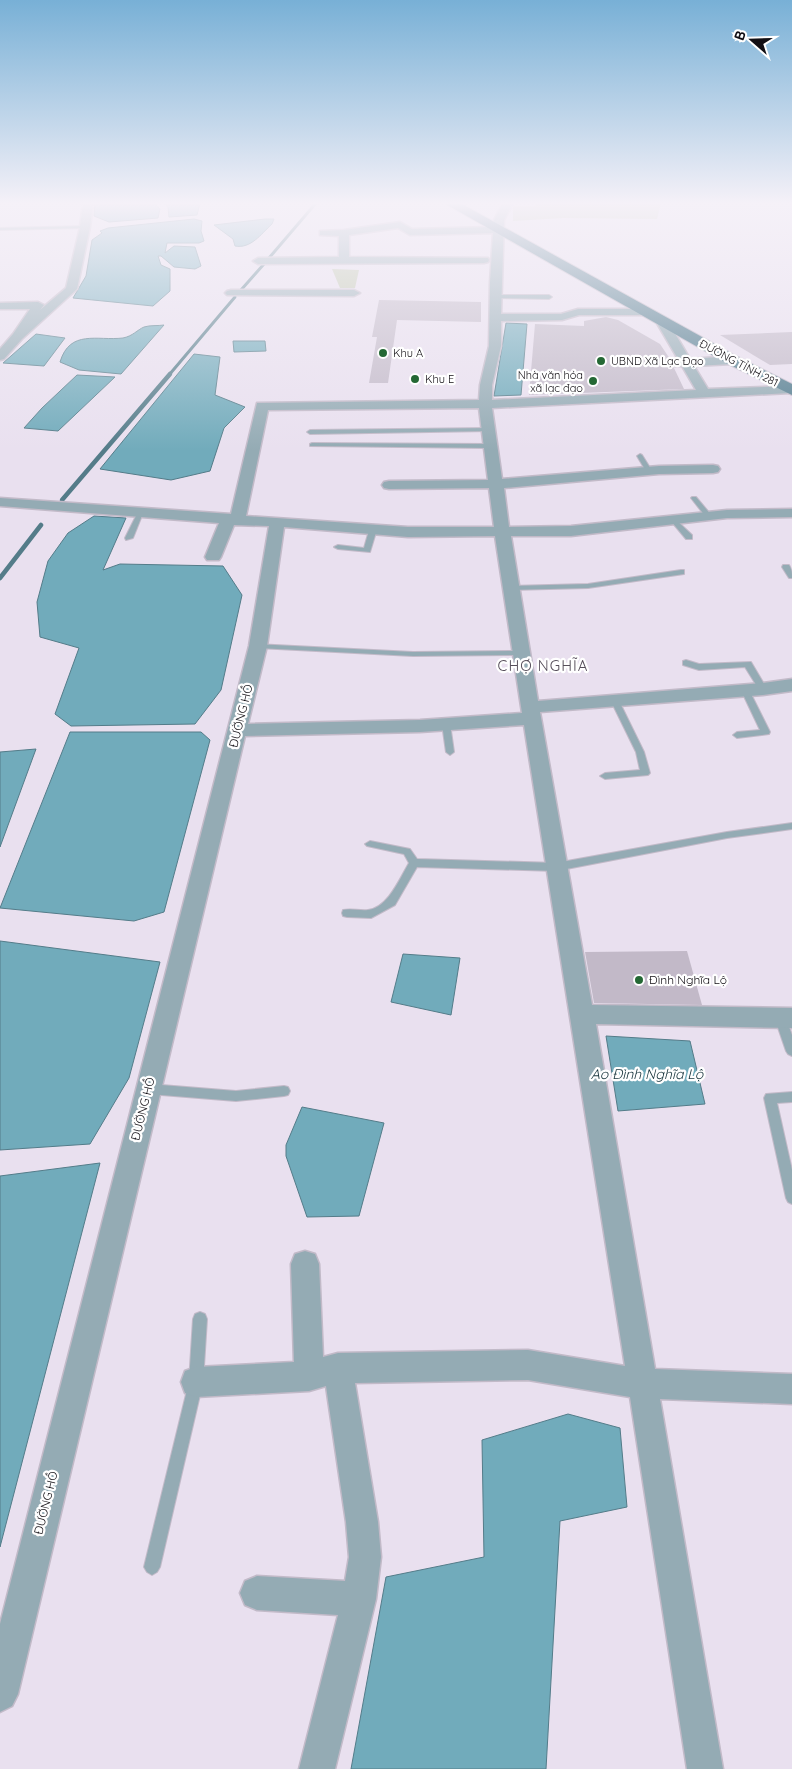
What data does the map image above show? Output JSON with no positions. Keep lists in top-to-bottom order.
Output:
{
  "streets": {
    "main road": ["ĐƯỜNG TỈNH 281"],
    "street": ["ĐƯỜNG HỒ"]
  },
  "districts": ["CHỢ NGHĨA"],
  "water": ["Ao Đình Nghĩa Lộ"],
  "places": [
    "Khu A",
    "UBND Xã Lạc Đạo",
    "Khu E",
    "Nhà văn hóa xã lạc đạo",
    "Đình Nghĩa Lộ"
  ],
  "north": "left"
}
